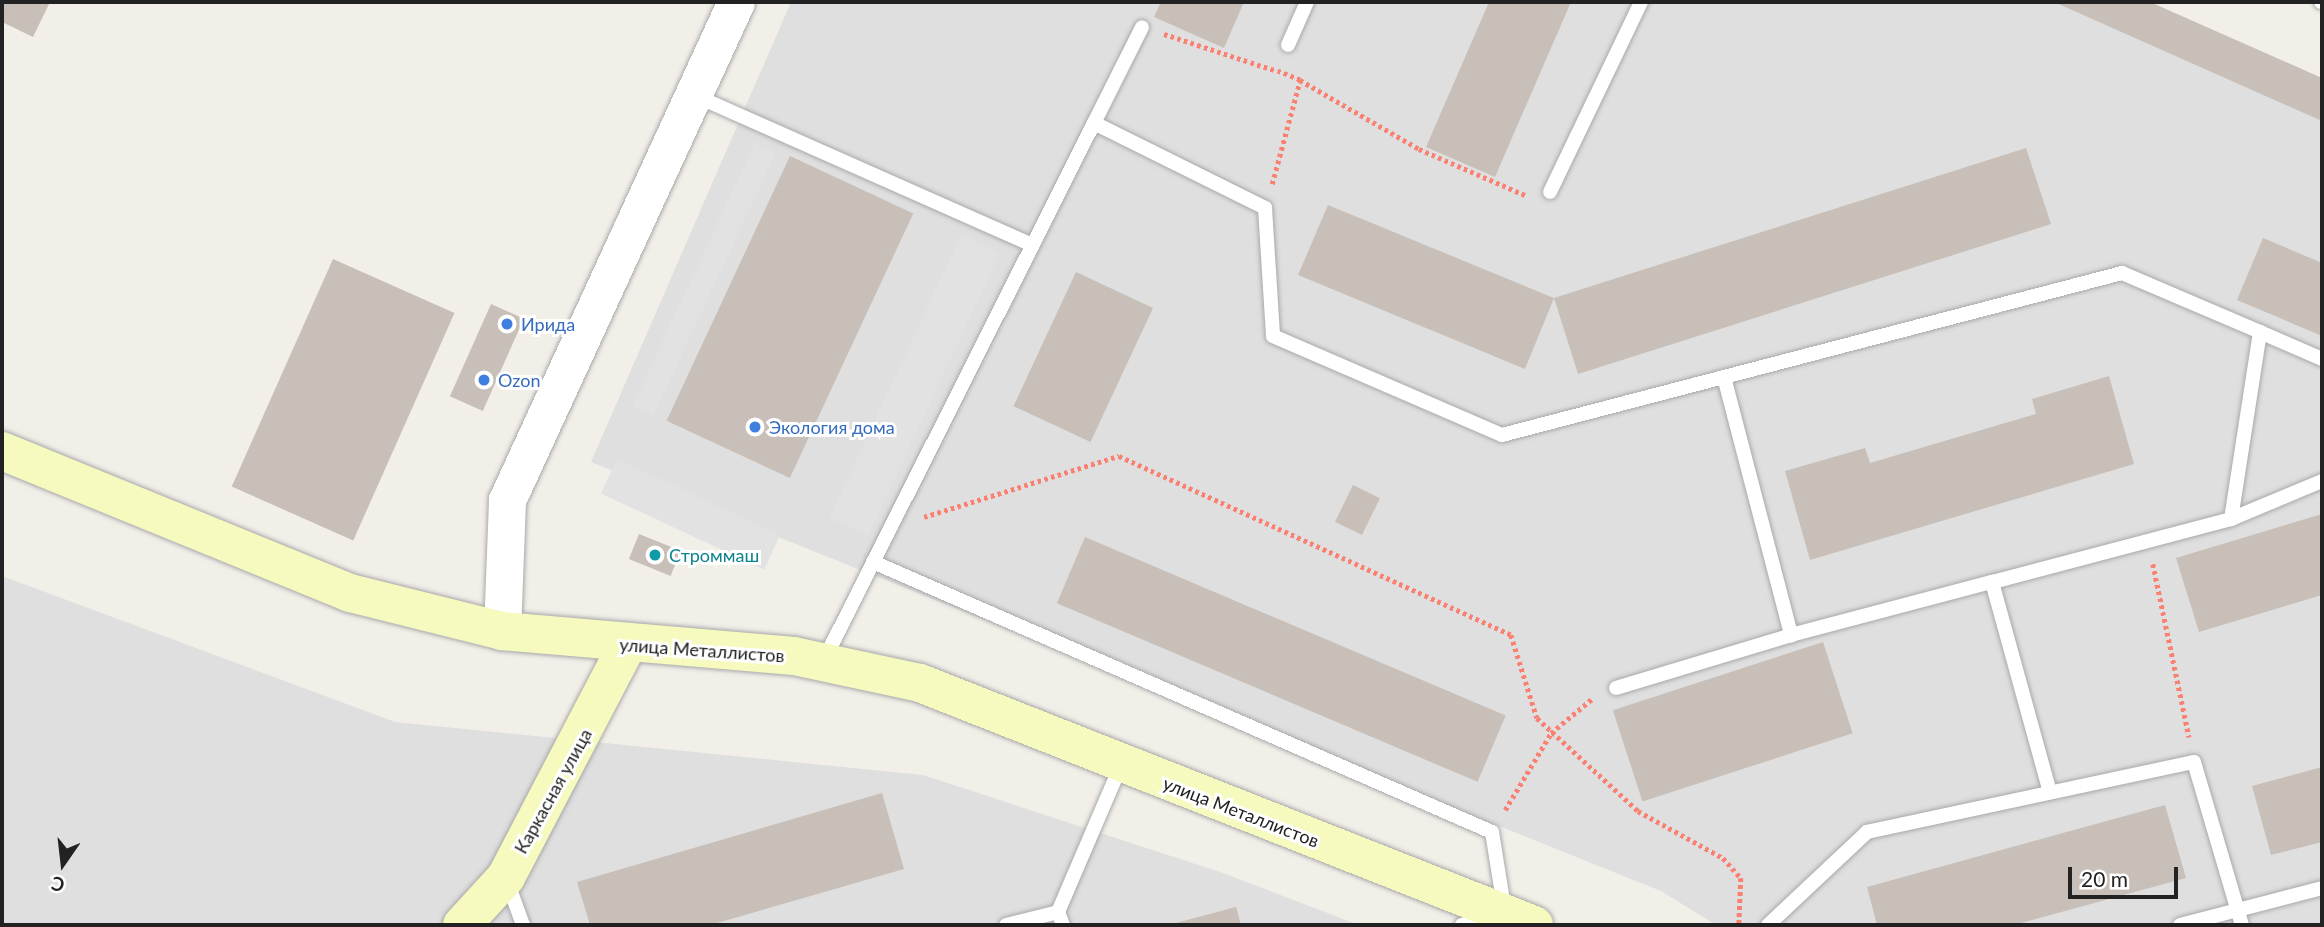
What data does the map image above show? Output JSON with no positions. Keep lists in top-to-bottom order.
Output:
{
  "streets": {
    "main road": ["улица Металлистов", "Каркасная улица"]
  },
  "crossings": [
    ["улица Металлистов", "Каркасная улица"]
  ],
  "places": [
    "Ирида",
    "Ozon",
    "Экология дома",
    "Строммаш"
  ],
  "scale_bar": "20 m",
  "north": "bottom"
}
